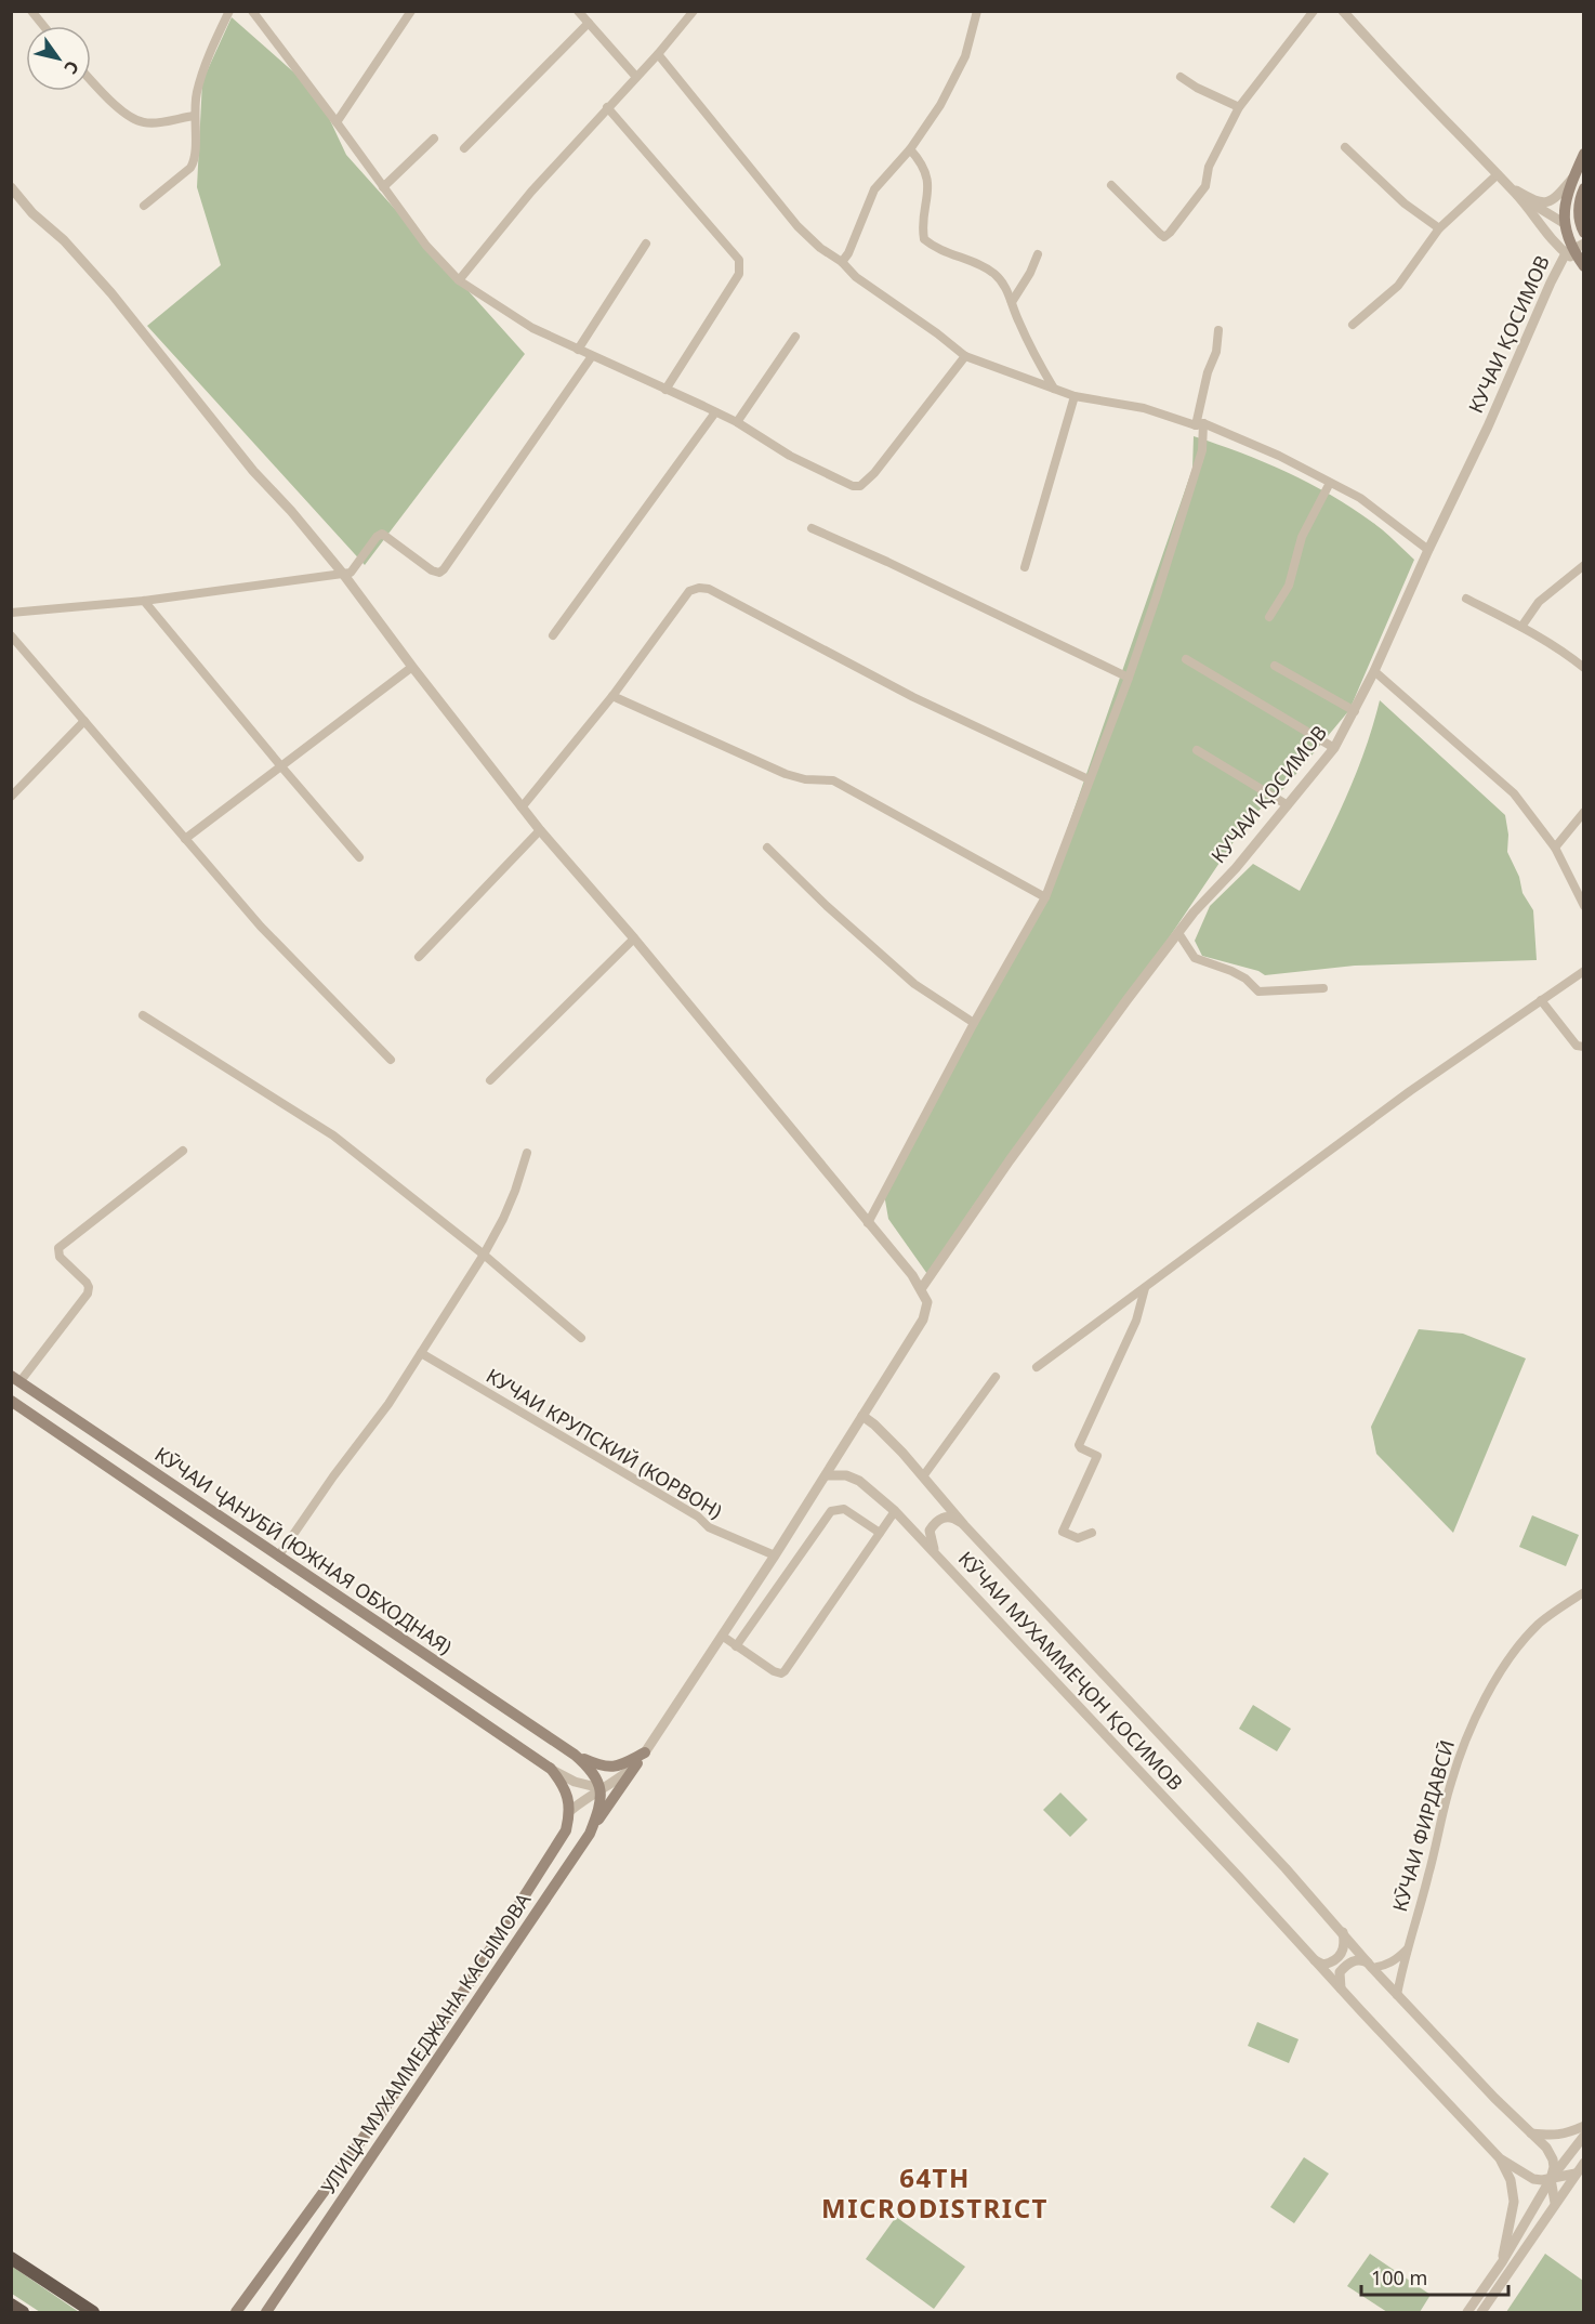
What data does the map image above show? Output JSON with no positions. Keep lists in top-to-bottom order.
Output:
{
  "streets": {
    "main road": ["КӮЧАИ ҶАНУБӢ (ЮЖНАЯ ОБХОДНАЯ)", "УЛИЦА МУХАММЕДЖАНА КАСЫМОВА"],
    "street": [
      "КУЧАИ ҚОСИМОВ",
      "КУЧАИ КРУПСКИЙ (КОРВОН)",
      "КӮЧАИ МУХАММЕҶОН ҚОСИМОВ",
      "КӮЧАИ ФИРДАВСӢ"
    ]
  },
  "crossings": [
    ["КӮЧАИ МУХАММЕҶОН ҚОСИМОВ", "КӮЧАИ ФИРДАВСӢ"]
  ],
  "districts": ["64TH MICRODISTRICT"],
  "scale_bar": "100 m",
  "north": "bottom right"
}
